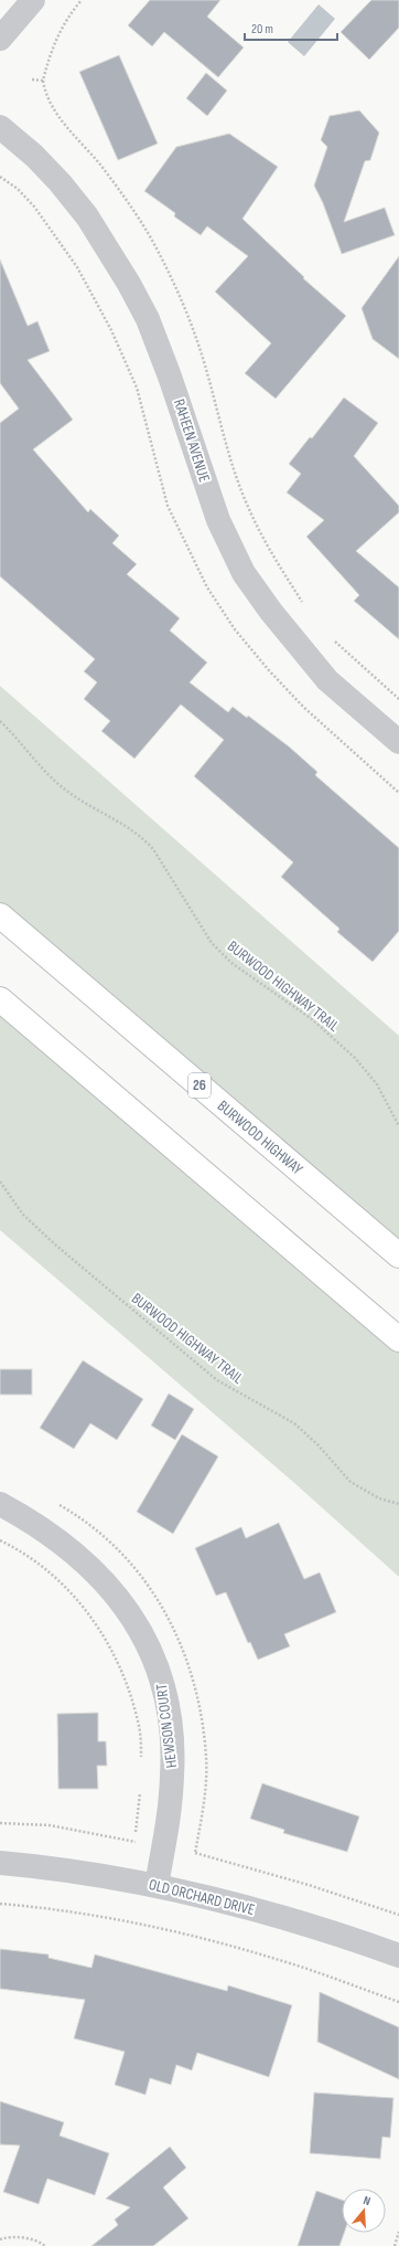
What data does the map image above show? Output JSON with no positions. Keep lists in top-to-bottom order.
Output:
{
  "streets": {
    "highway": ["26", "BURWOOD HIGHWAY"],
    "street": ["RAHEEN AVENUE", "HEWSON COURT", "OLD ORCHARD DRIVE"],
    "path": ["BURWOOD HIGHWAY TRAIL"]
  },
  "crossings": [
    ["HEWSON COURT", "OLD ORCHARD DRIVE"]
  ],
  "scale_bar": "20 m",
  "north": "top"
}
